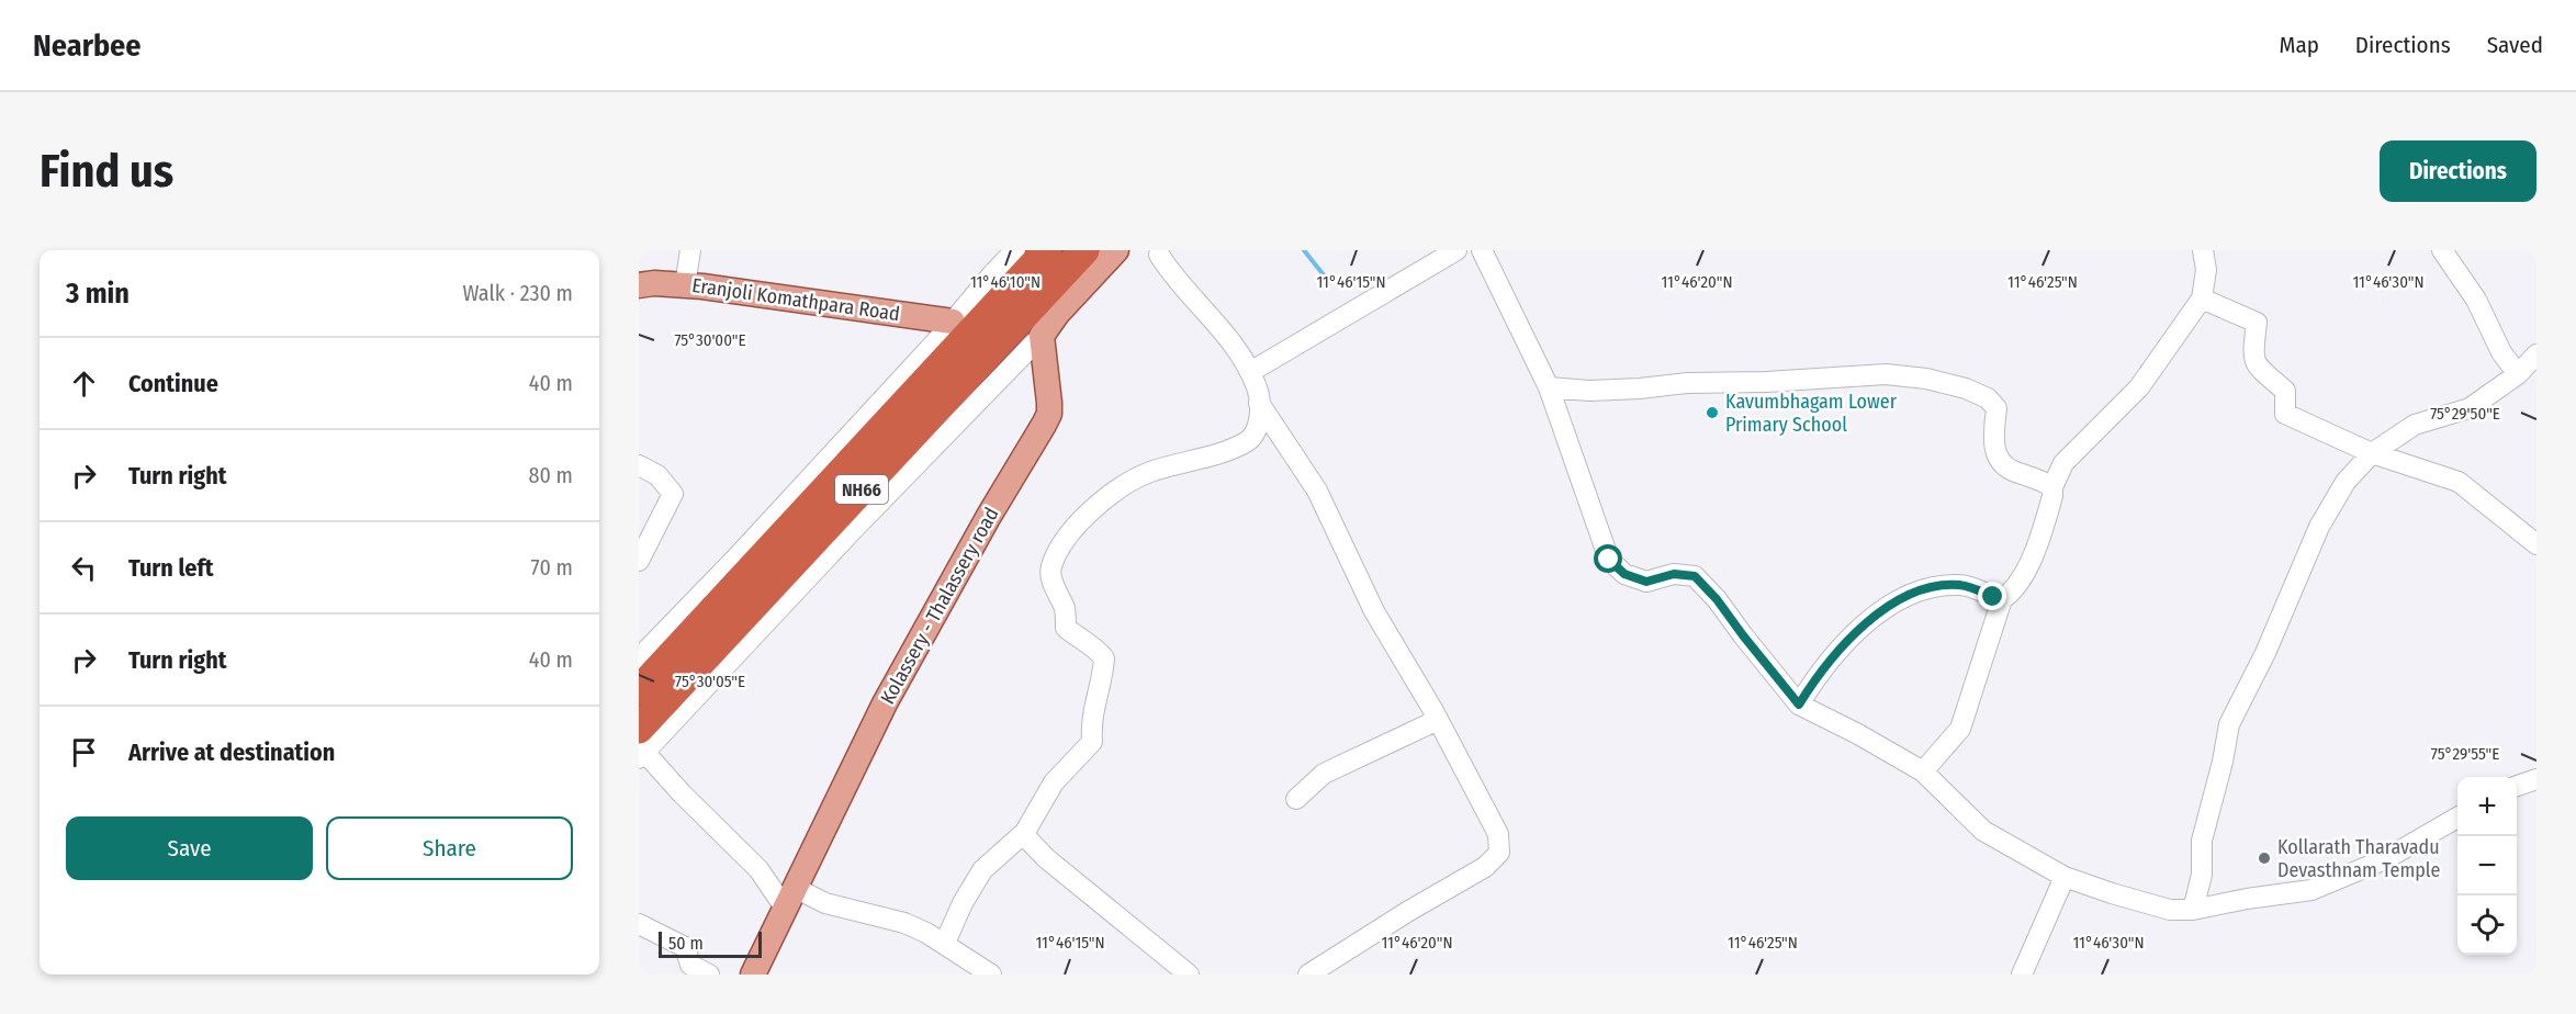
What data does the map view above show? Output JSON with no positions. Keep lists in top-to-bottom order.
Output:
{
  "streets": {
    "highway": ["NH66"],
    "main road": ["Eranjoli Komathpara Road", "Kolassery - Thalassery road"]
  },
  "places": ["Kavumbhagam Lower Primary School", "Kollarath Tharavadu Devasthnam Temple"],
  "scale_bar": "50 m",
  "page": {
    "header": "Nearbee",
    "nav": ["Map", "Directions", "Saved"],
    "buttons": [
      "Directions",
      ["Save", "Share"]
    ],
    "title": "Find us",
    "heading": ["3 min", "Walk · 230 m"],
    "list": [
      ["Continue", "40 m"],
      ["Turn right", "80 m"],
      ["Turn left", "70 m"],
      ["Turn right", "40 m"],
      "Arrive at destination"
    ],
    "map_buttons": ["+", "−"],
    "scale": "50 m"
  },
  "coordinates": [
    "11°46'15\"N",
    "11°46'20\"N",
    "11°46'25\"N",
    "11°46'30\"N",
    "11°46'10\"N",
    "75°30'00\"E",
    "75°29'50\"E",
    "75°30'05\"E",
    "75°29'55\"E"
  ]
}
